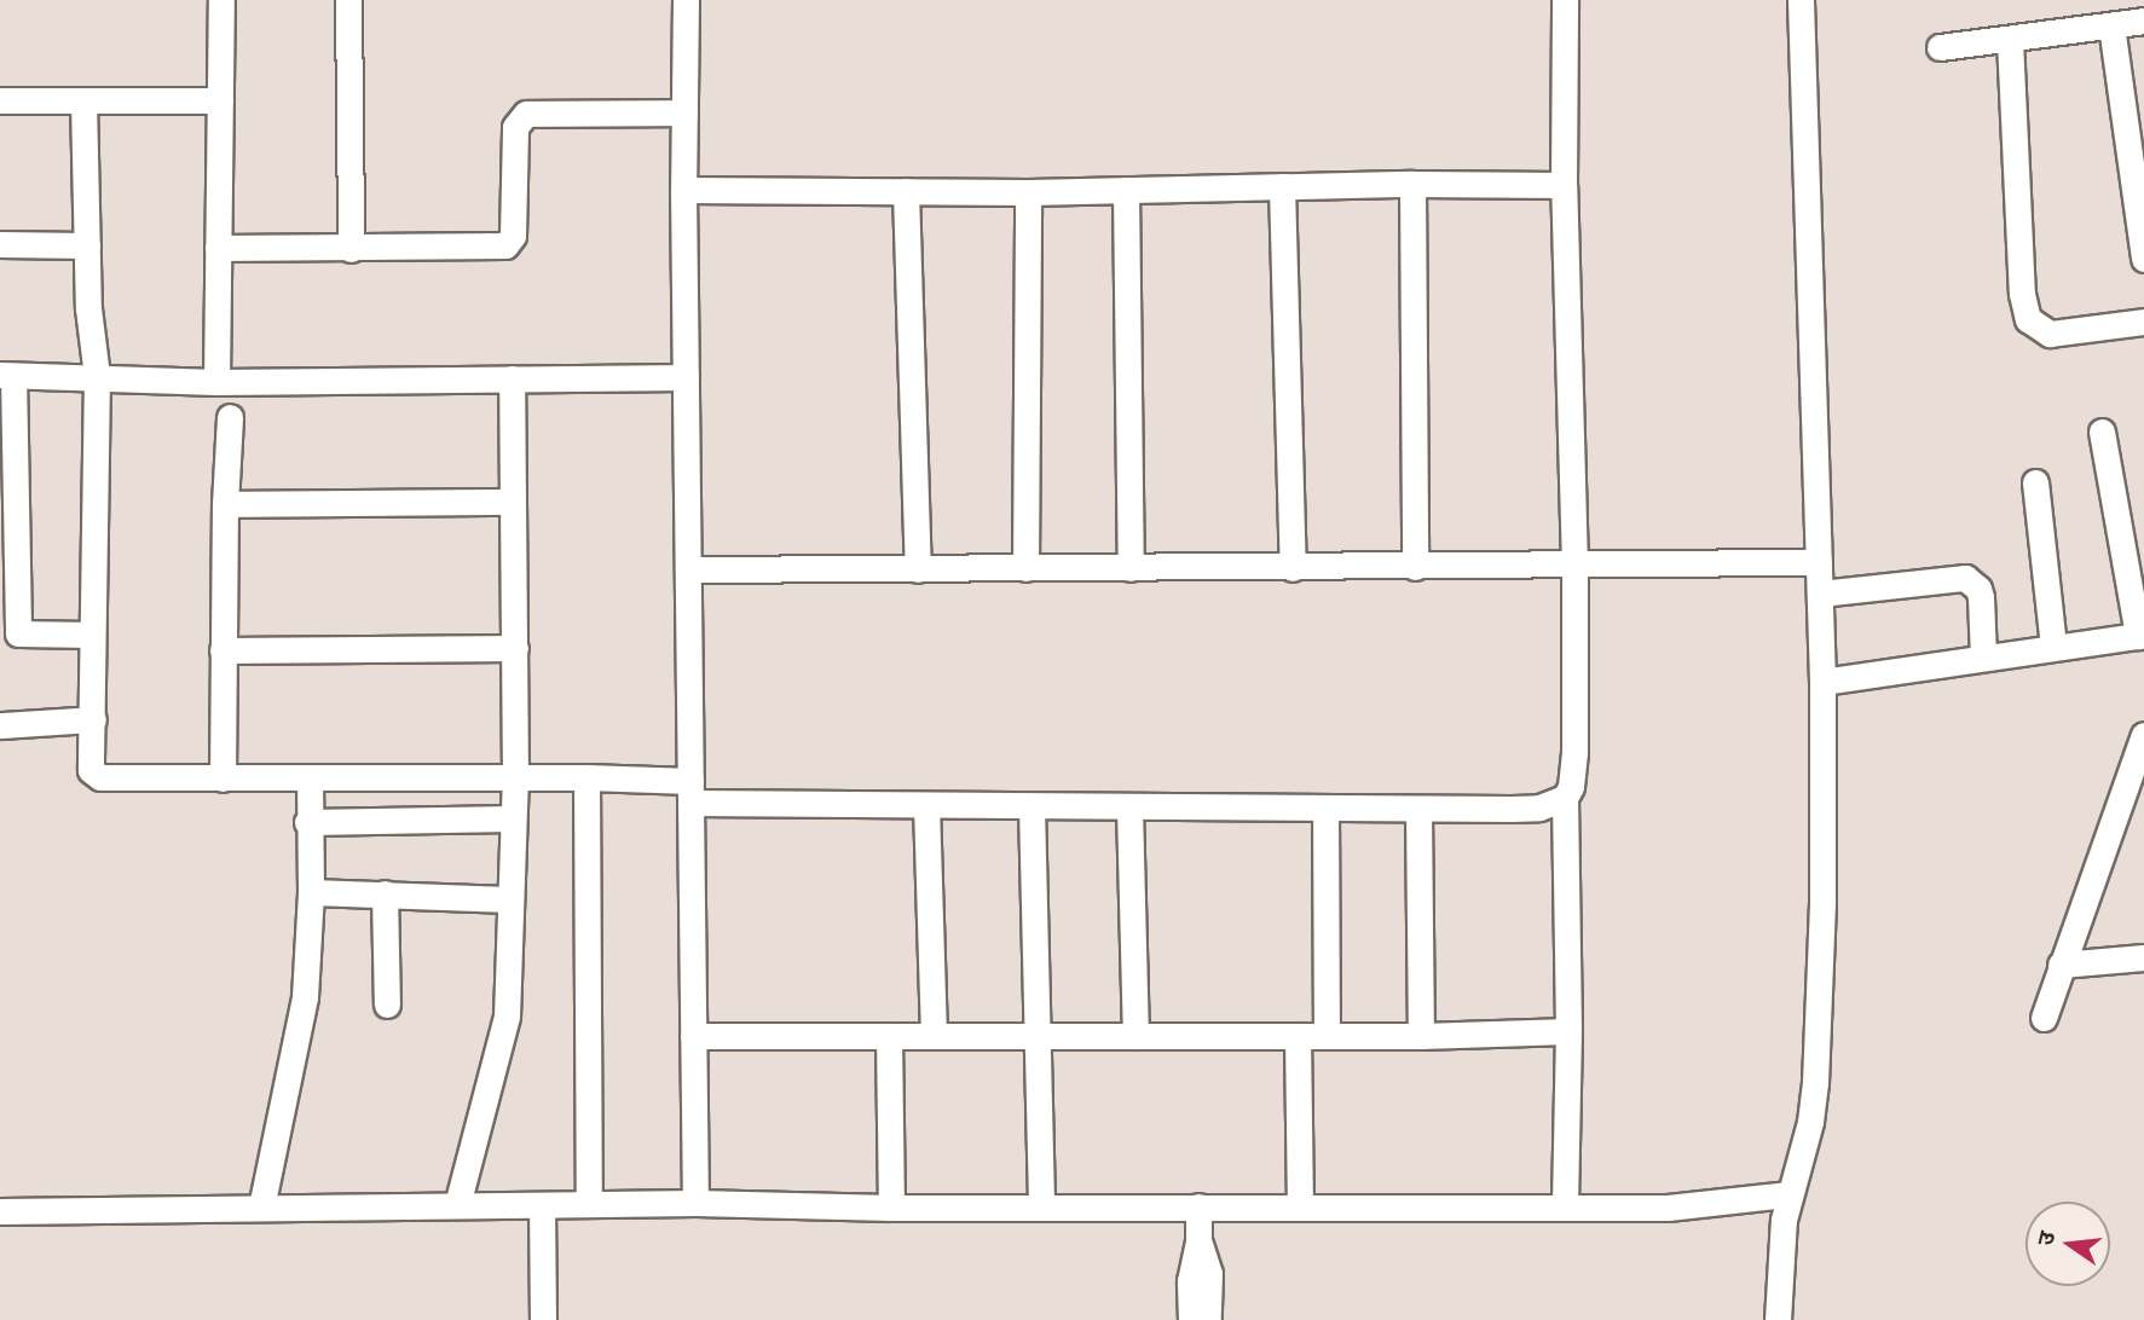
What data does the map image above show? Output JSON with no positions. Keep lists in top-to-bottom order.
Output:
{
  "north": "left"
}
